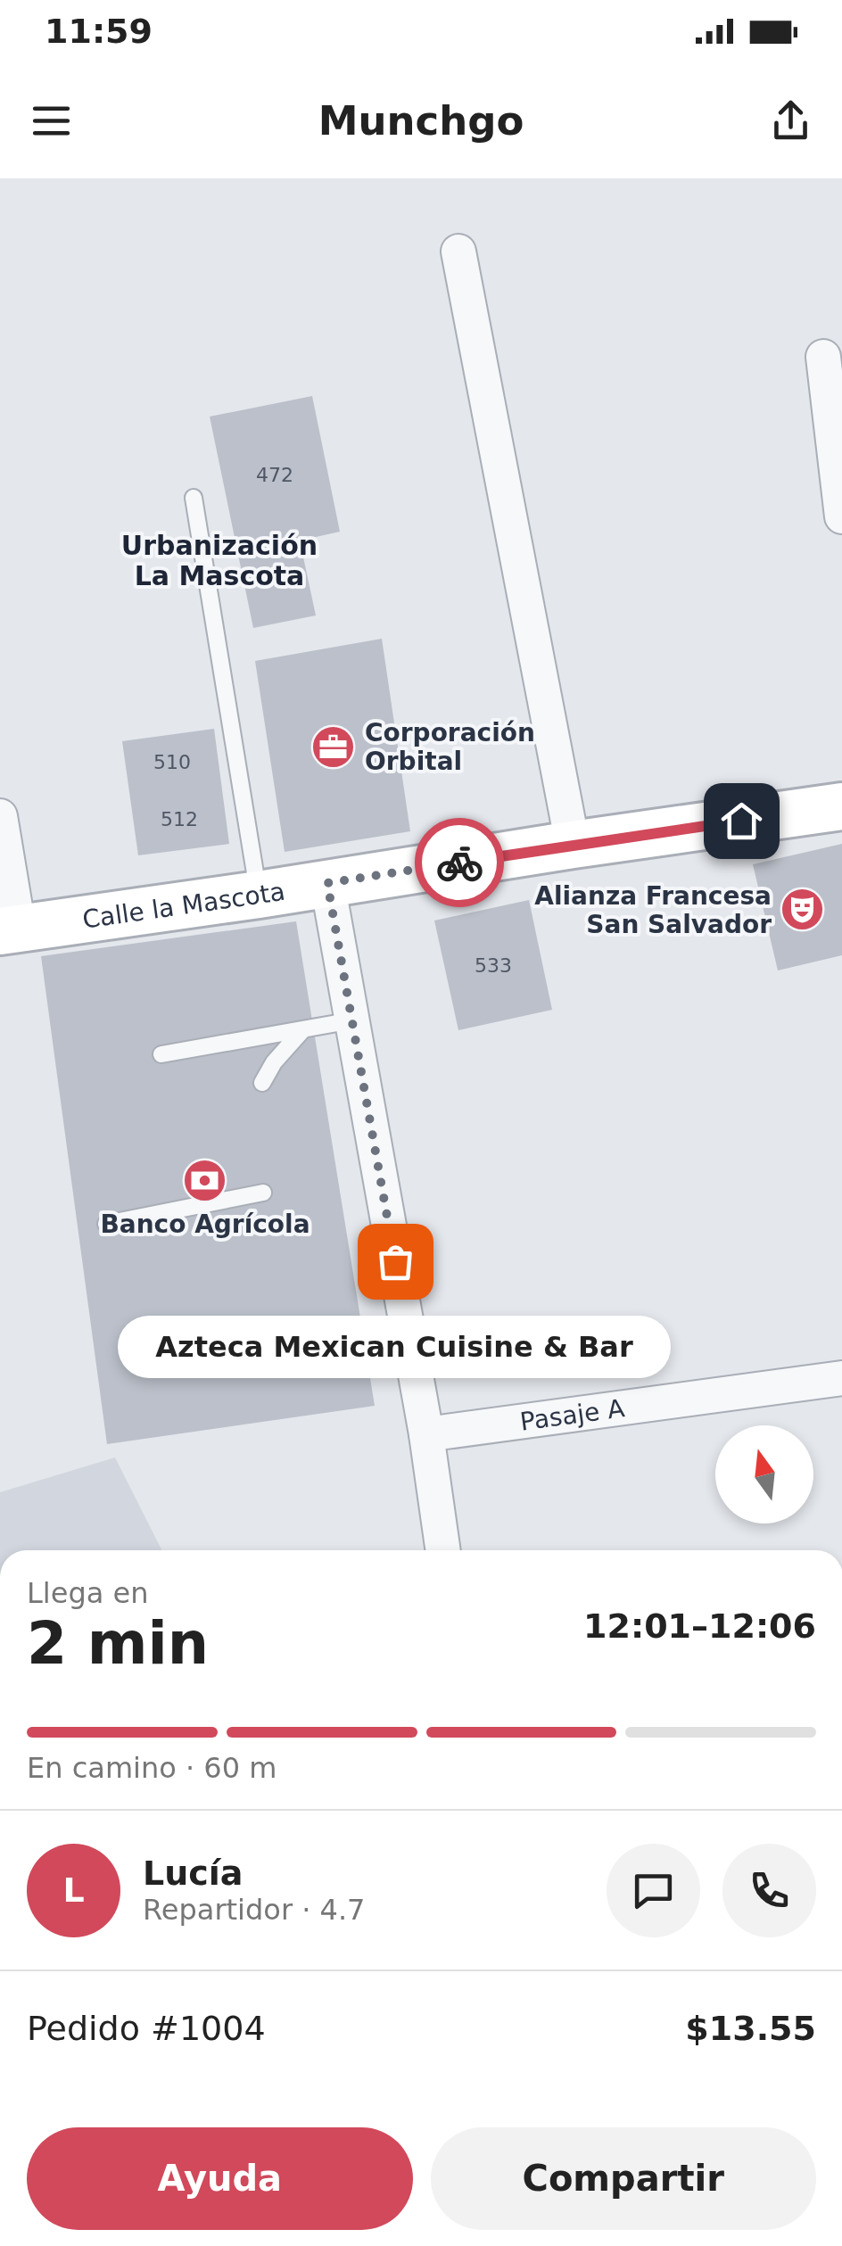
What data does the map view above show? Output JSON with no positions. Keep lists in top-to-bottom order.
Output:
{
  "streets": {
    "main road": ["Calle la Mascota"],
    "street": ["Pasaje A"]
  },
  "districts": ["Urbanización La Mascota"],
  "places": {
    "office": ["Corporación Orbital"],
    "theatre": ["Alianza Francesa San Salvador"],
    "bank": ["Banco Agrícola"],
    "other": ["Azteca Mexican Cuisine & Bar"]
  },
  "house_numbers": [
    "472",
    "510",
    "512",
    "533"
  ],
  "north": "top",
  "page": {
    "status": "11:59",
    "header": "Munchgo",
    "bubble": "Azteca Mexican Cuisine & Bar",
    "heading": ["2 min", "Llega en", "12:01–12:06"],
    "panel": [
      "Lucía",
      "Repartidor · 4.7",
      "Pedido #1004",
      "$13.55"
    ],
    "bar": "En camino · 60 m",
    "round": "L",
    "buttons": ["Ayuda", "Compartir"]
  }
}
